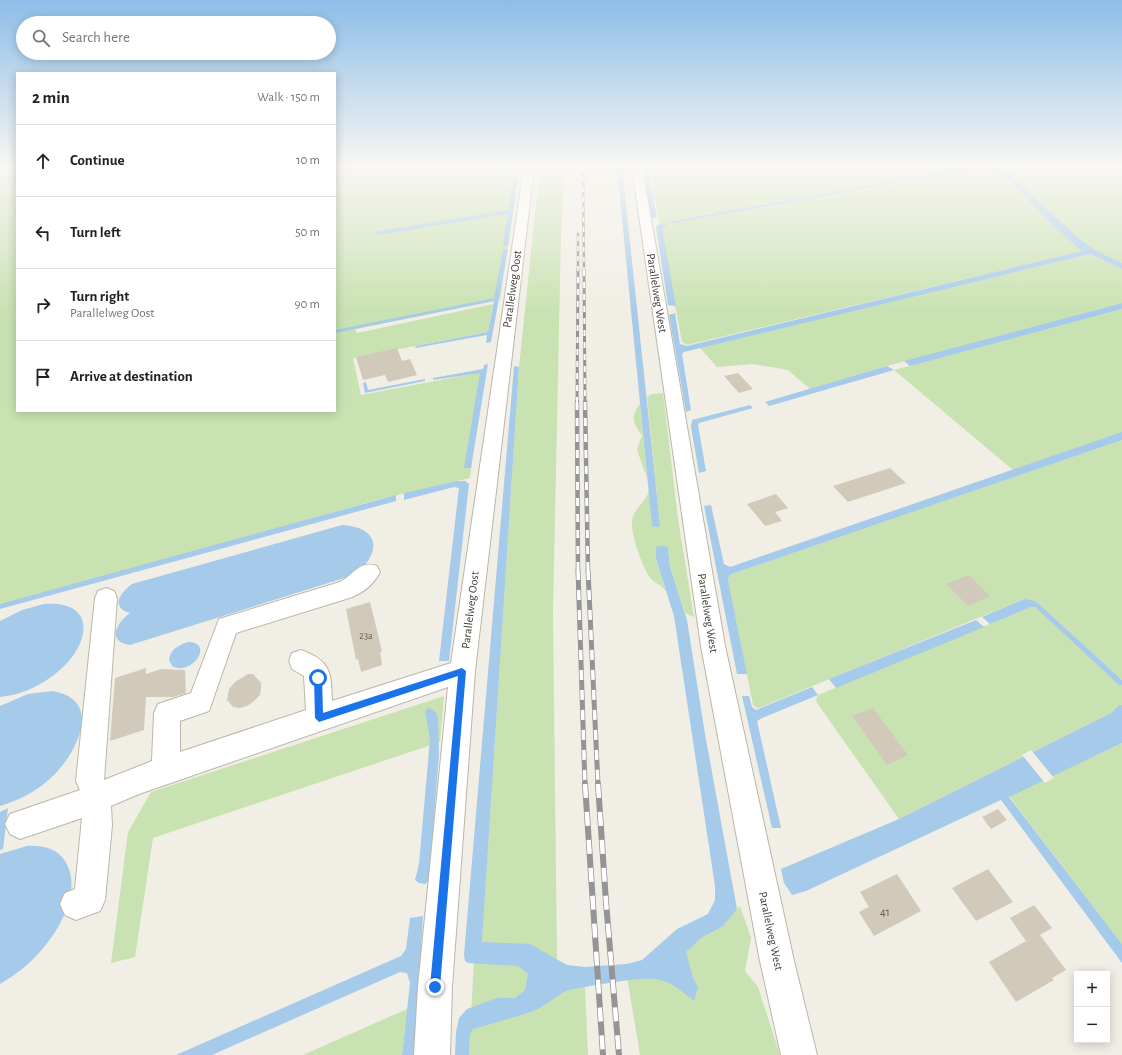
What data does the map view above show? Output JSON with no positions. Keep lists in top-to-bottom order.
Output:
{
  "streets": {
    "street": ["Parallelweg Oost", "Parallelweg West"]
  },
  "house_numbers": ["23a", "41"],
  "page": {
    "search": "Search here",
    "heading": ["2 min", "Walk · 150 m"],
    "list": [
      ["Continue", "10 m"],
      ["Turn left", "50 m"],
      ["Turn right", "Parallelweg Oost", "90 m"],
      "Arrive at destination"
    ],
    "map_buttons": ["+", "−"]
  }
}
